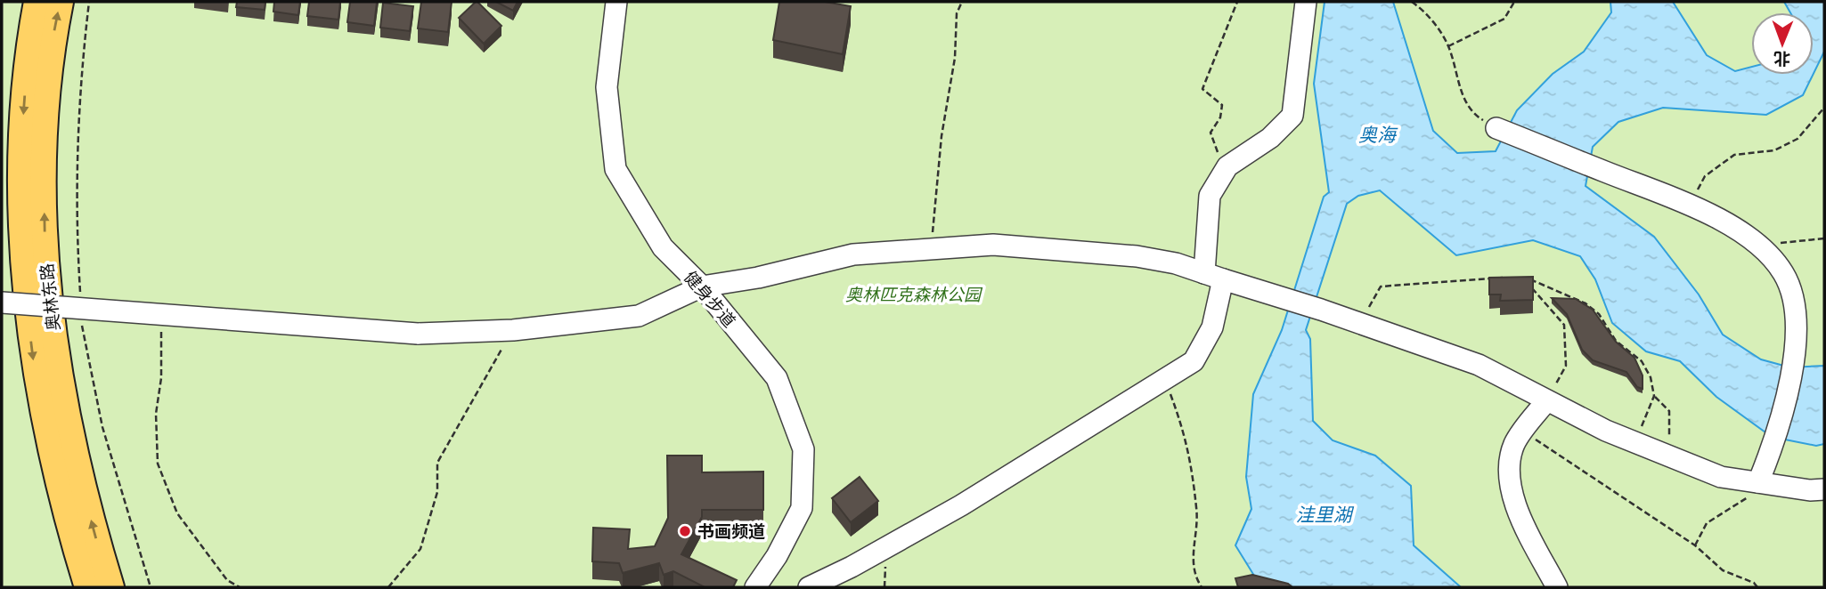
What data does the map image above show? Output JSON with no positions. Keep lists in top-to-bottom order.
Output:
{
  "streets": {
    "main road": ["奥林东路"],
    "street": ["健身步道"]
  },
  "water": ["奥海", "洼里湖"],
  "parks": ["奥林匹克森林公园"],
  "places": ["书画频道"],
  "north": "bottom"
}
